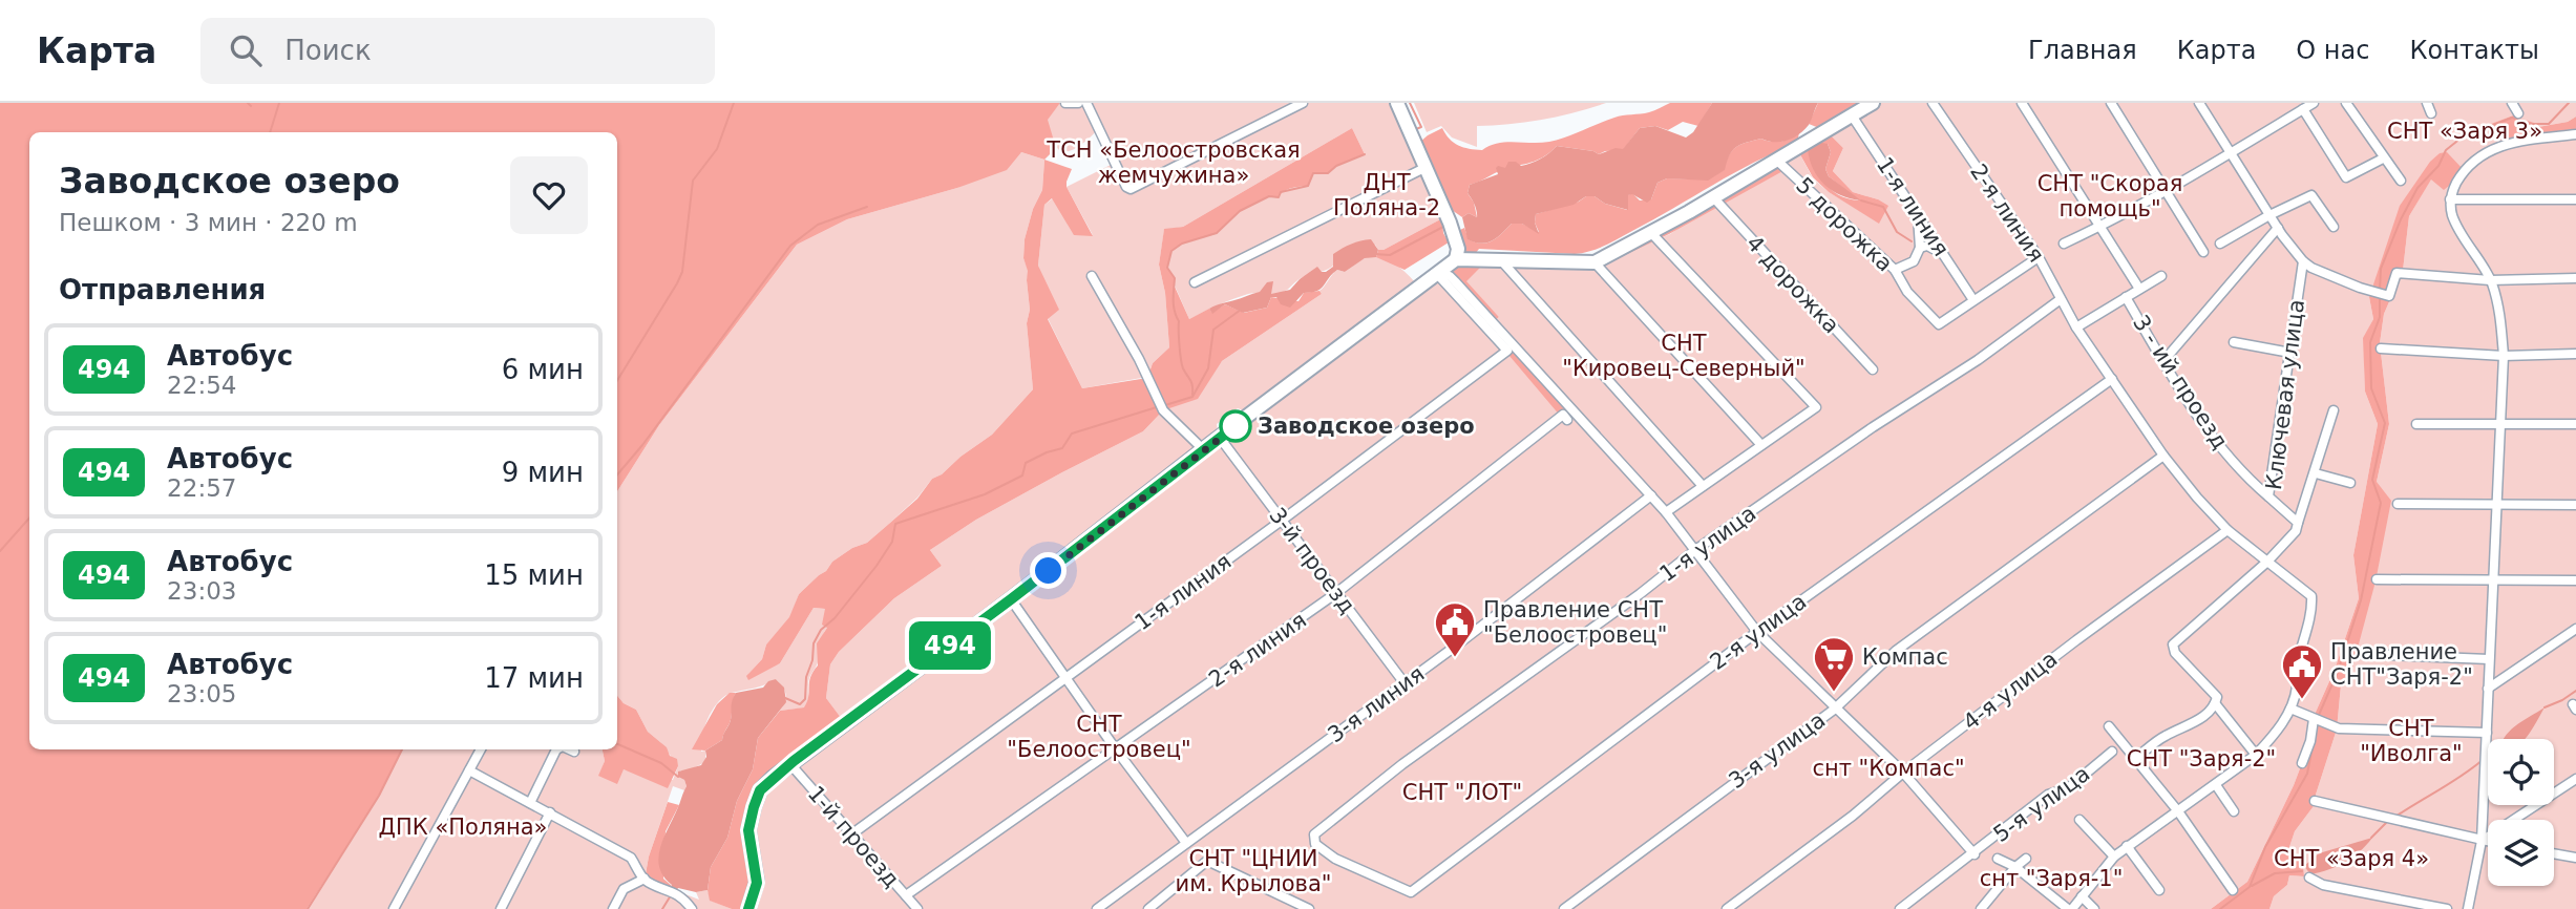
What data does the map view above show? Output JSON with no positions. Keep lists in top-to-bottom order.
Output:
{
  "streets": {
    "street": [
      "1-я линия",
      "2-я линия",
      "5 дорожка",
      "4 дорожка",
      "3 - ий проезд",
      "Ключевая улица",
      "1-я улица",
      "3-й проезд",
      "2-я улица",
      "4-я улица",
      "3-я линия",
      "3-я улица",
      "5-я улица",
      "1-й проезд"
    ]
  },
  "crossings": [
    ["1-я линия", "5 дорожка"],
    ["1-я линия", "3-й проезд"],
    ["1-я линия", "1-й проезд"],
    ["2-я линия", "1-я улица"],
    ["2-я линия", "3-й проезд"],
    ["2-я линия", "2-я улица"],
    ["2-я линия", "4-я улица"],
    ["2-я линия", "3-я улица"],
    ["2-я линия", "1-й проезд"],
    ["3 - ий проезд", "Ключевая улица"],
    ["1-я улица", "2-я улица"],
    ["3-й проезд", "3-я линия"]
  ],
  "parks": [
    "СНТ «Заря 3»",
    "ТСН «Белоостровская жемчужина»",
    "ДНТ Поляна-2",
    "СНТ \"Скорая помощь\"",
    "СНТ \"Кировец-Северный\"",
    "СНТ \"Белоостровец\"",
    "СНТ \"Иволга\"",
    "СНТ \"Заря-2\"",
    "снт \"Компас\"",
    "СНТ \"ЛОТ\"",
    "ДПК «Поляна»",
    "СНТ \"ЦНИИ им. Крылова\"",
    "СНТ «Заря 4»",
    "снт \"Заря-1\""
  ],
  "places": {
    "other": ["Заводское озеро"],
    "public building": ["Правление СНТ \"Белоостровец\"", "Правление СНТ\"Заря-2\""],
    "supermarket": ["Компас"]
  },
  "lines": ["bus line 494"],
  "page": {
    "header": "Карта",
    "search": "Поиск",
    "nav": [
      "Главная",
      "Карта",
      "О нас",
      "Контакты"
    ],
    "on_map": "494",
    "heading": [
      ["Заводское озеро", "Пешком · 3 мин · 220 m"],
      "Отправления"
    ],
    "list": [
      {
        "mark": "494",
        "name": "Автобус",
        "note": "22:54",
        "value": "6 мин"
      },
      {
        "mark": "494",
        "name": "Автобус",
        "note": "22:57",
        "value": "9 мин"
      },
      {
        "mark": "494",
        "name": "Автобус",
        "note": "23:03",
        "value": "15 мин"
      },
      {
        "mark": "494",
        "name": "Автобус",
        "note": "23:05",
        "value": "17 мин"
      }
    ]
  }
}
